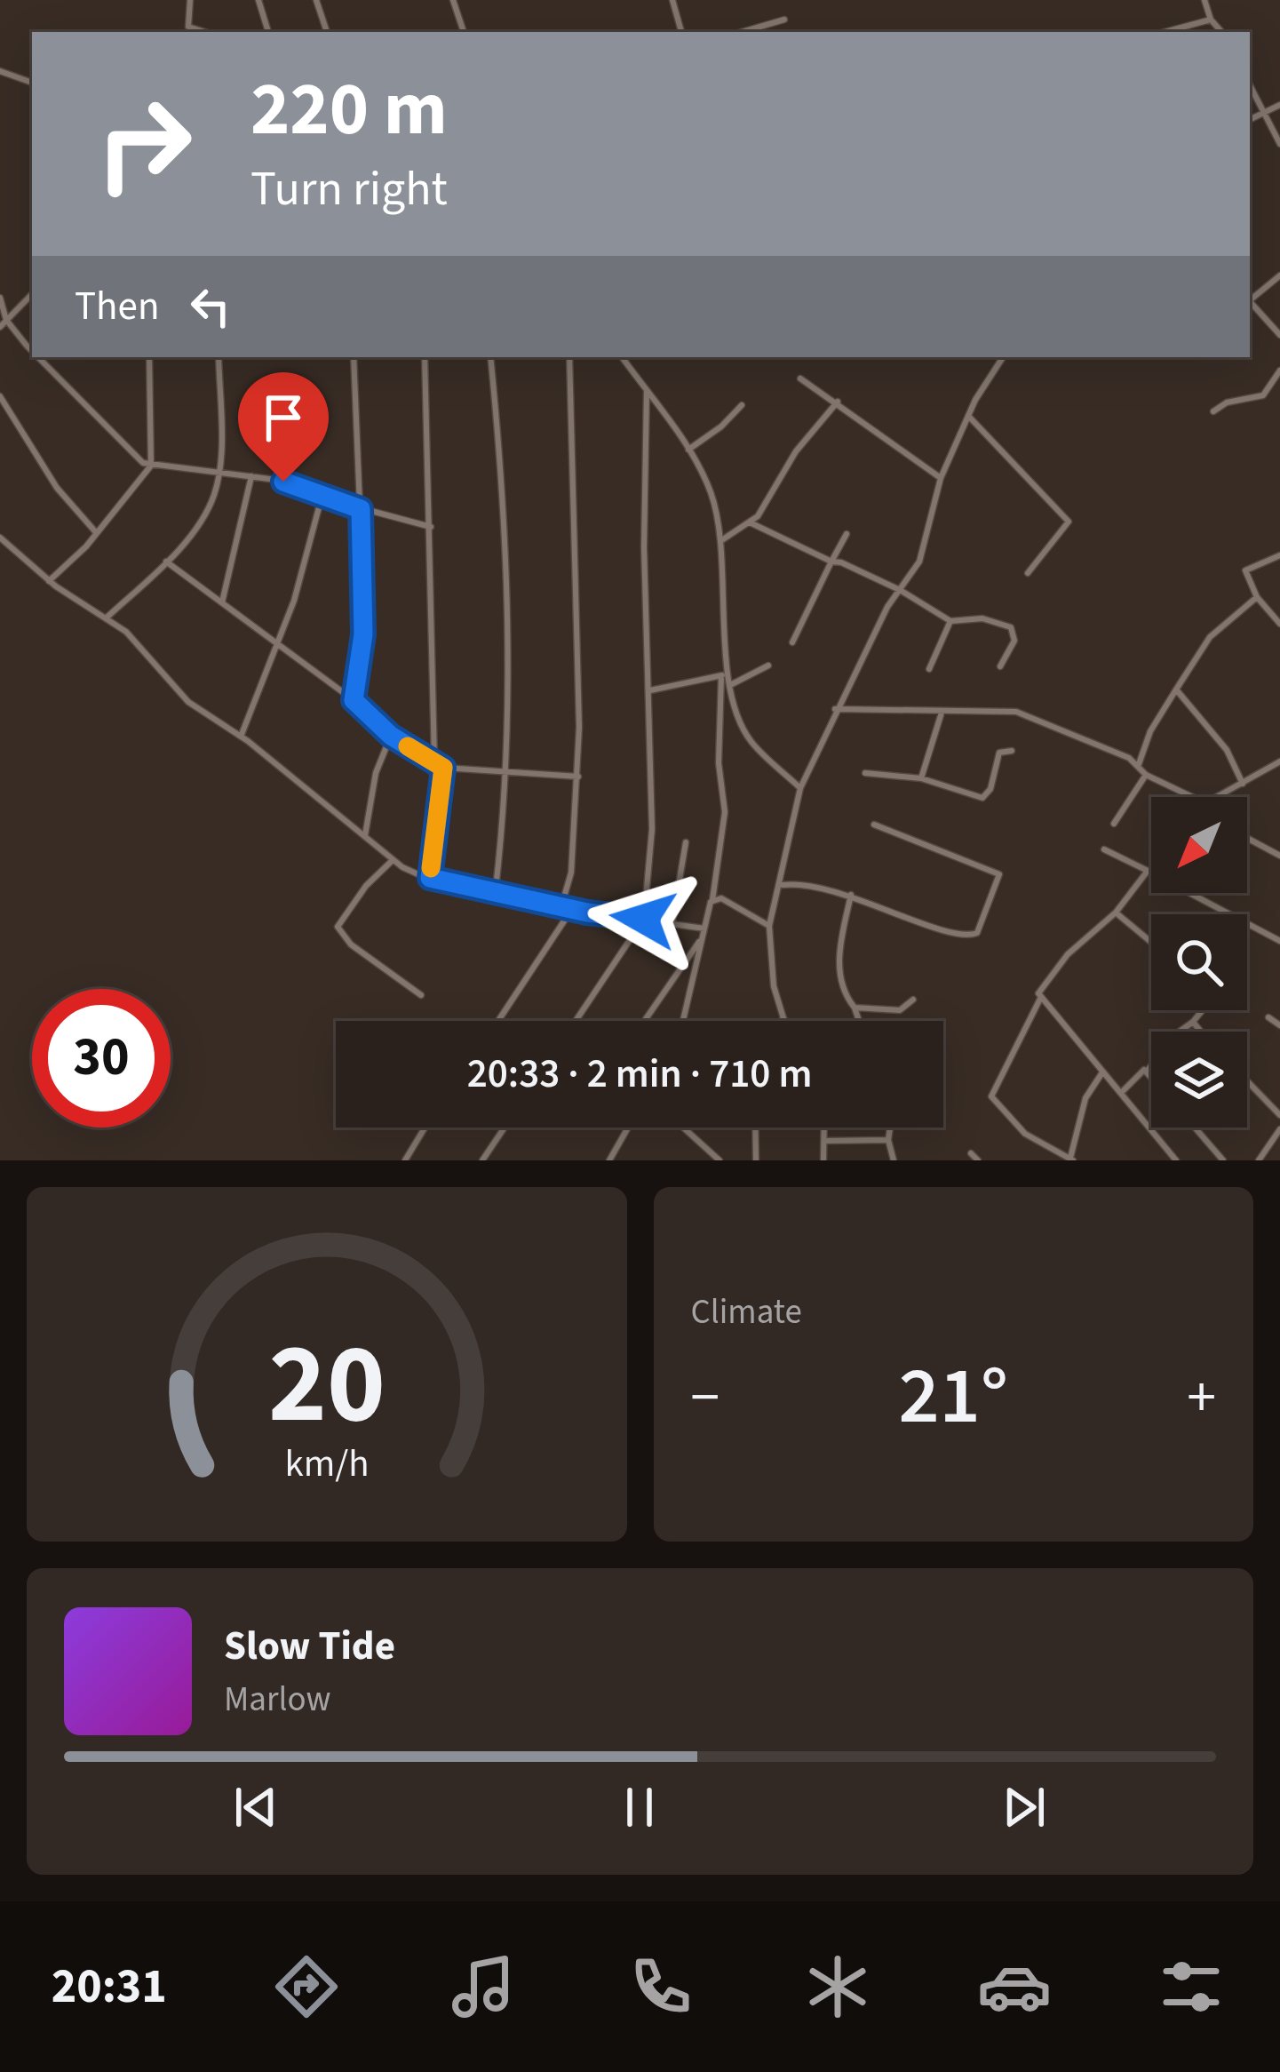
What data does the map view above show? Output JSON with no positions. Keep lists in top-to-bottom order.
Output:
{
  "north": "bottom left",
  "page": {
    "turn": ["220 m", "Turn right"],
    "then": "Then",
    "limit": "30",
    "trip": "20:33 · 2 min · 710 m",
    "tile": "Climate",
    "heat": ["−", "21°", "+"],
    "song": ["Slow Tide", "Marlow"],
    "tabs": "20:31",
    "gauge": ["20", "km/h"]
  }
}
